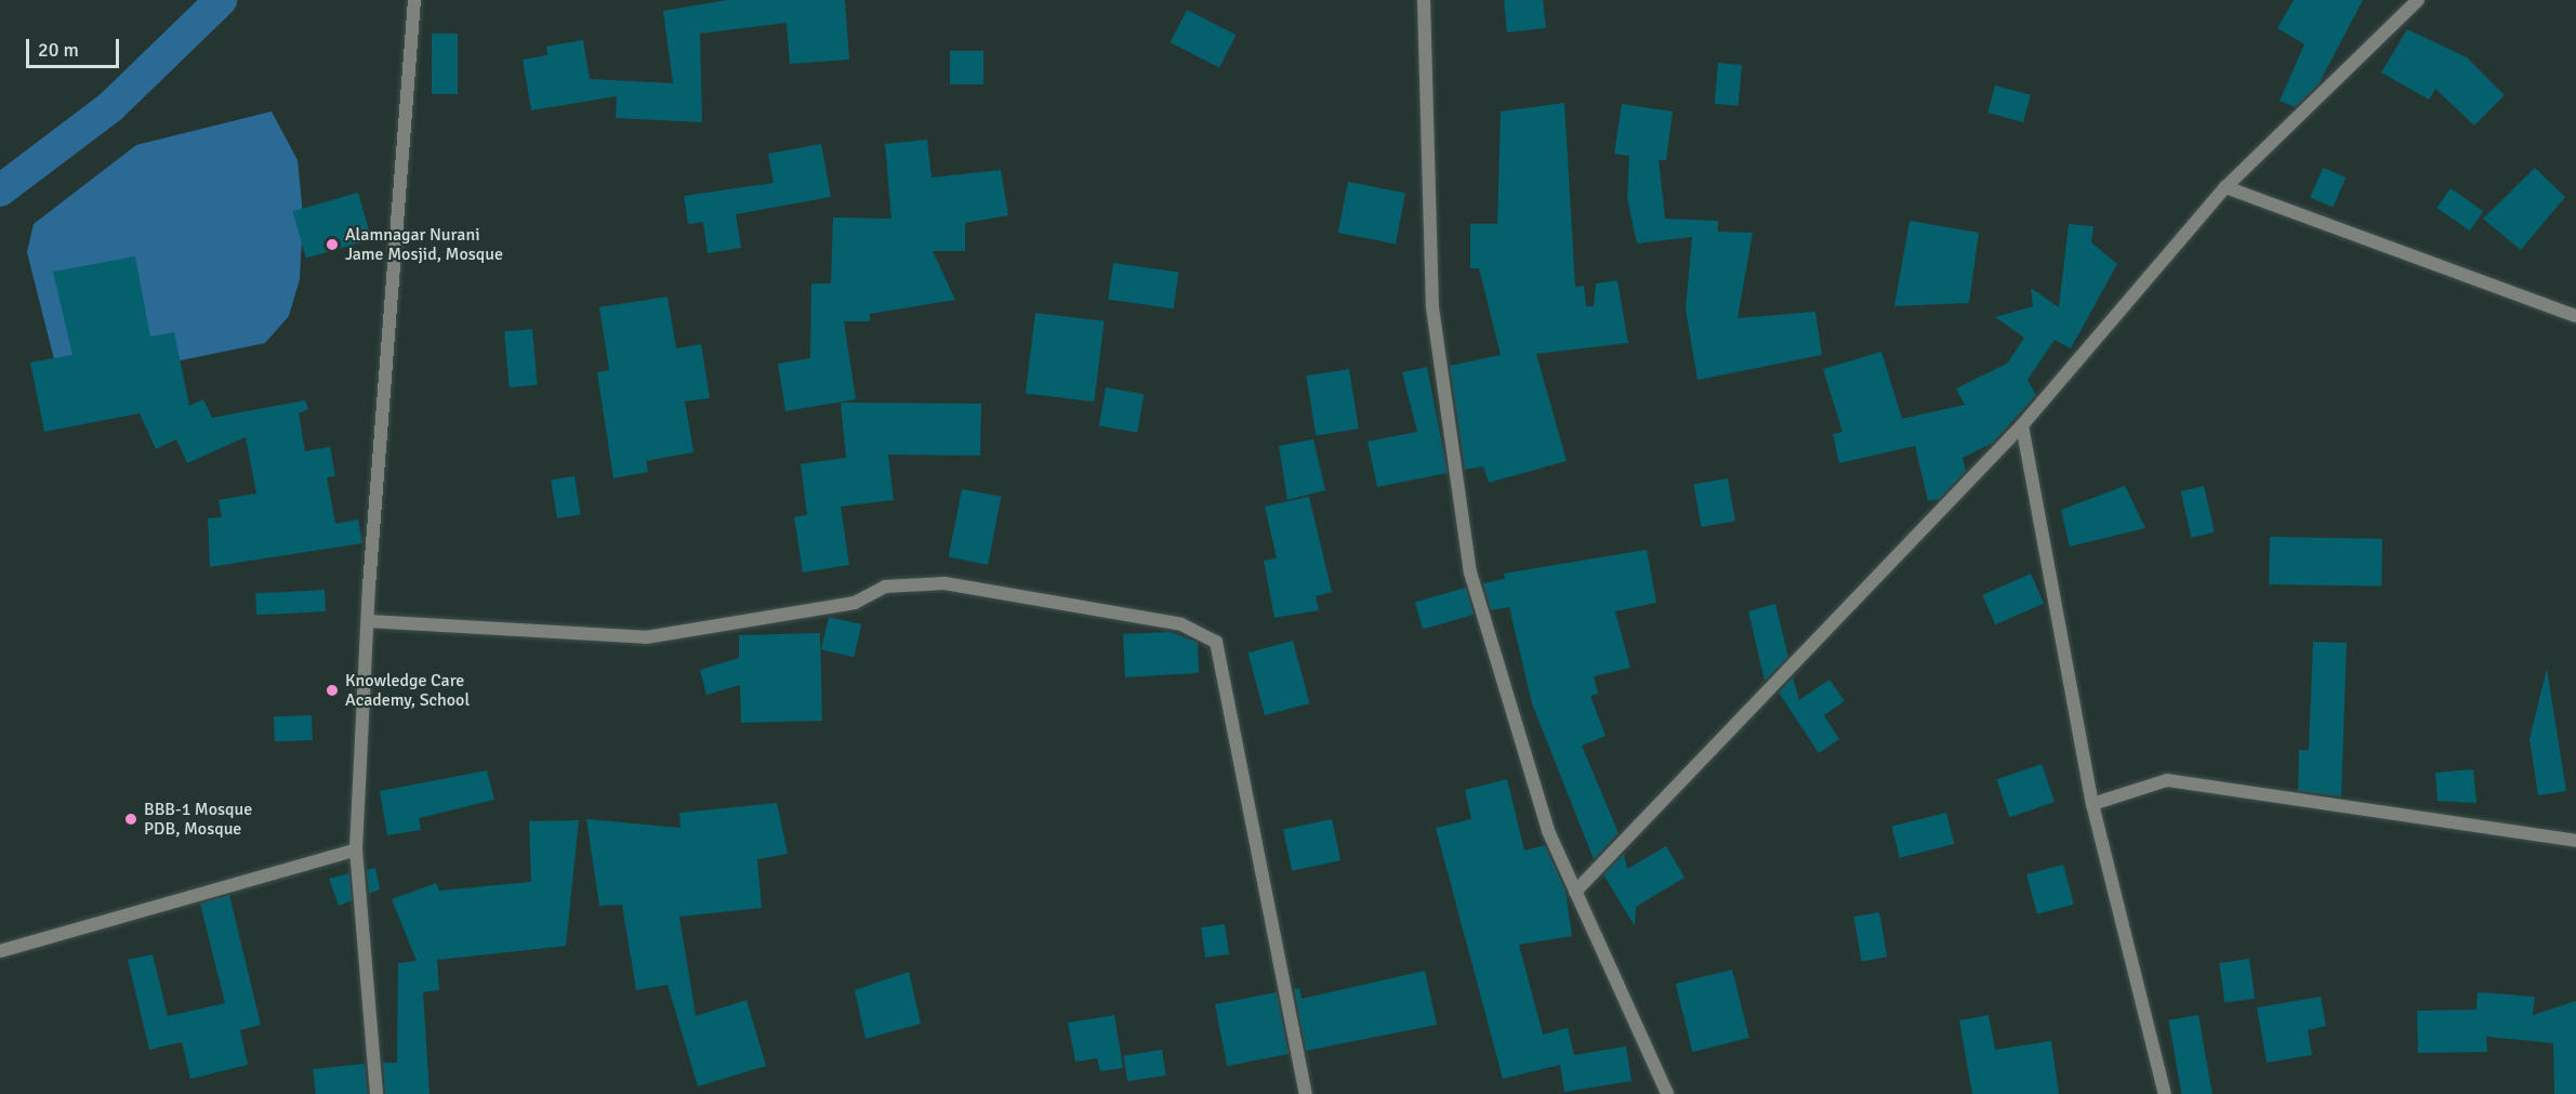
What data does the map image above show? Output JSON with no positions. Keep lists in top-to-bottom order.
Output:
{
  "places": ["Alamnagar Nurani Jame Mosjid, Mosque", "Knowledge Care Academy, School", "BBB-1 Mosque PDB, Mosque"],
  "scale_bar": "20 m"
}
